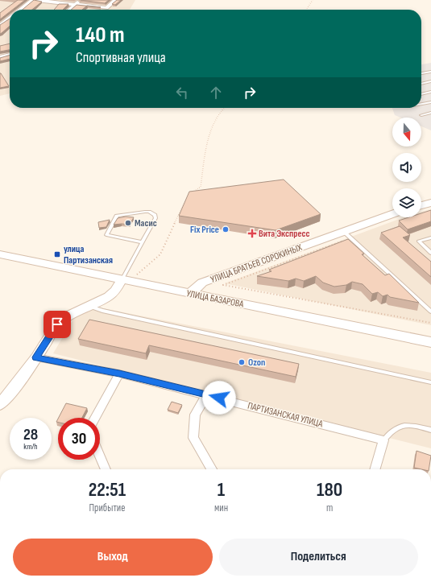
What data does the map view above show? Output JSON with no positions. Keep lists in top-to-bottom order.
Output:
{
  "streets": {
    "street": ["УЛИЦА БРАТЬЕВ СОРОКИНЫХ", "УЛИЦА БАЗАРОВА", "ПАРТИЗАНСКАЯ УЛИЦА"]
  },
  "crossings": [
    ["УЛИЦА БРАТЬЕВ СОРОКИНЫХ", "УЛИЦА БАЗАРОВА"]
  ],
  "places": {
    "other": ["Масис", "Fix Price", "Ozon"],
    "health": ["Вита Экспресс"],
    "transit": ["улица Партизанская"]
  },
  "north": "bottom",
  "page": {
    "turn": ["140 m", "Спортивная улица"],
    "speed": "28 km/h",
    "limit": "30",
    "eta": [
      "22:51",
      "Прибытие",
      "1",
      "мин",
      "180",
      "m"
    ],
    "buttons": ["Выход", "Поделиться"]
  }
}
